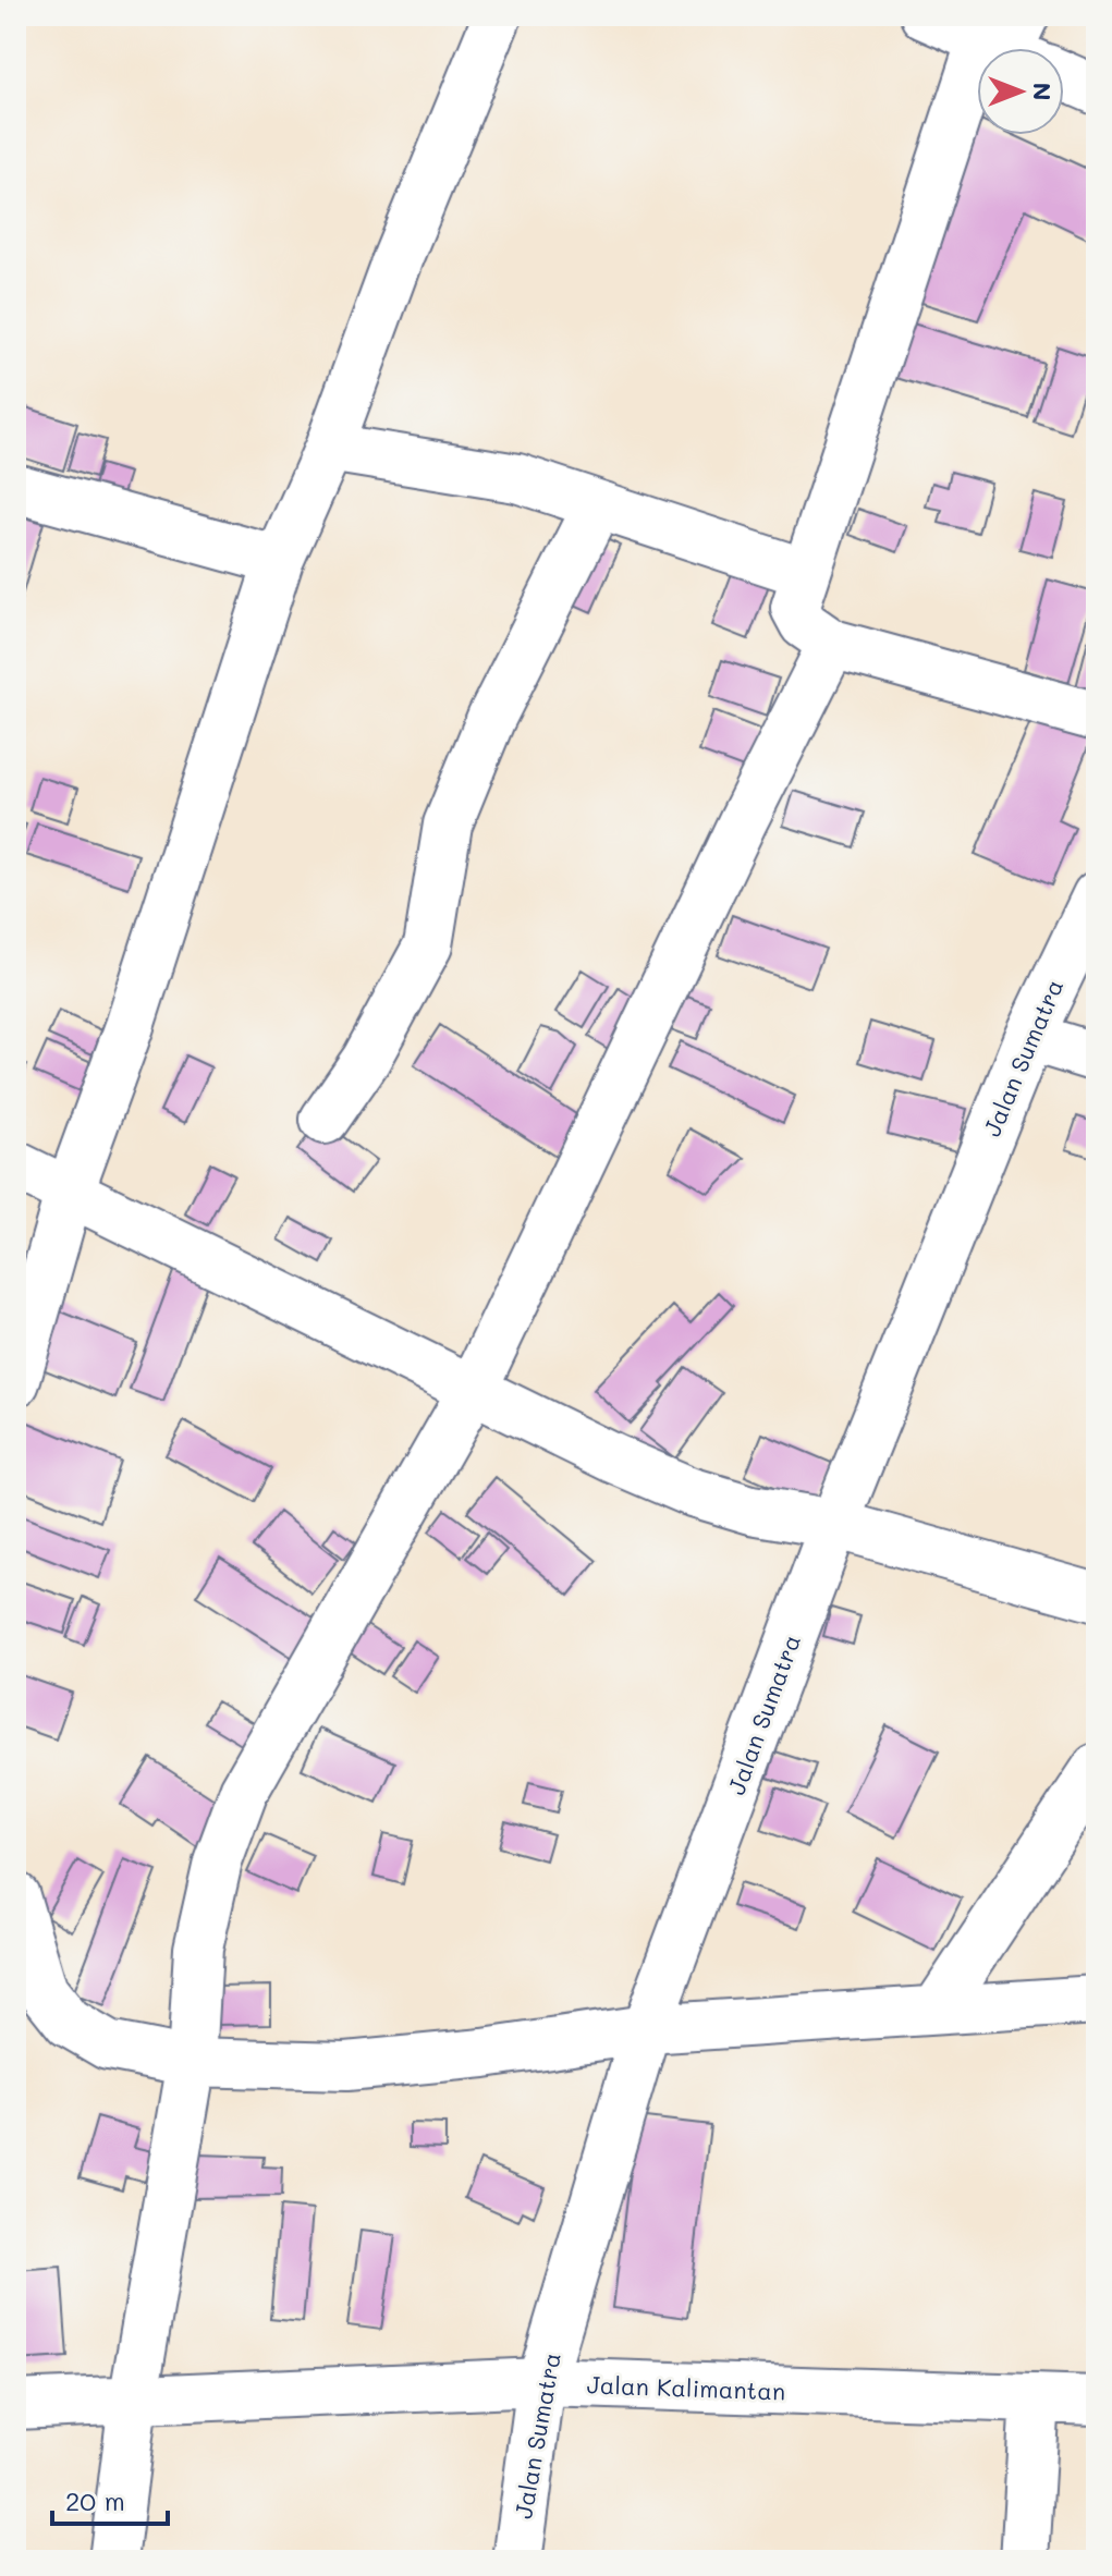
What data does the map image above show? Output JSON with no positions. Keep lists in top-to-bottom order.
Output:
{
  "streets": {
    "main road": ["Jalan Sumatra", "Jalan Kalimantan"]
  },
  "crossings": [
    ["Jalan Sumatra", "Jalan Kalimantan"]
  ],
  "scale_bar": "20 m",
  "north": "right"
}
